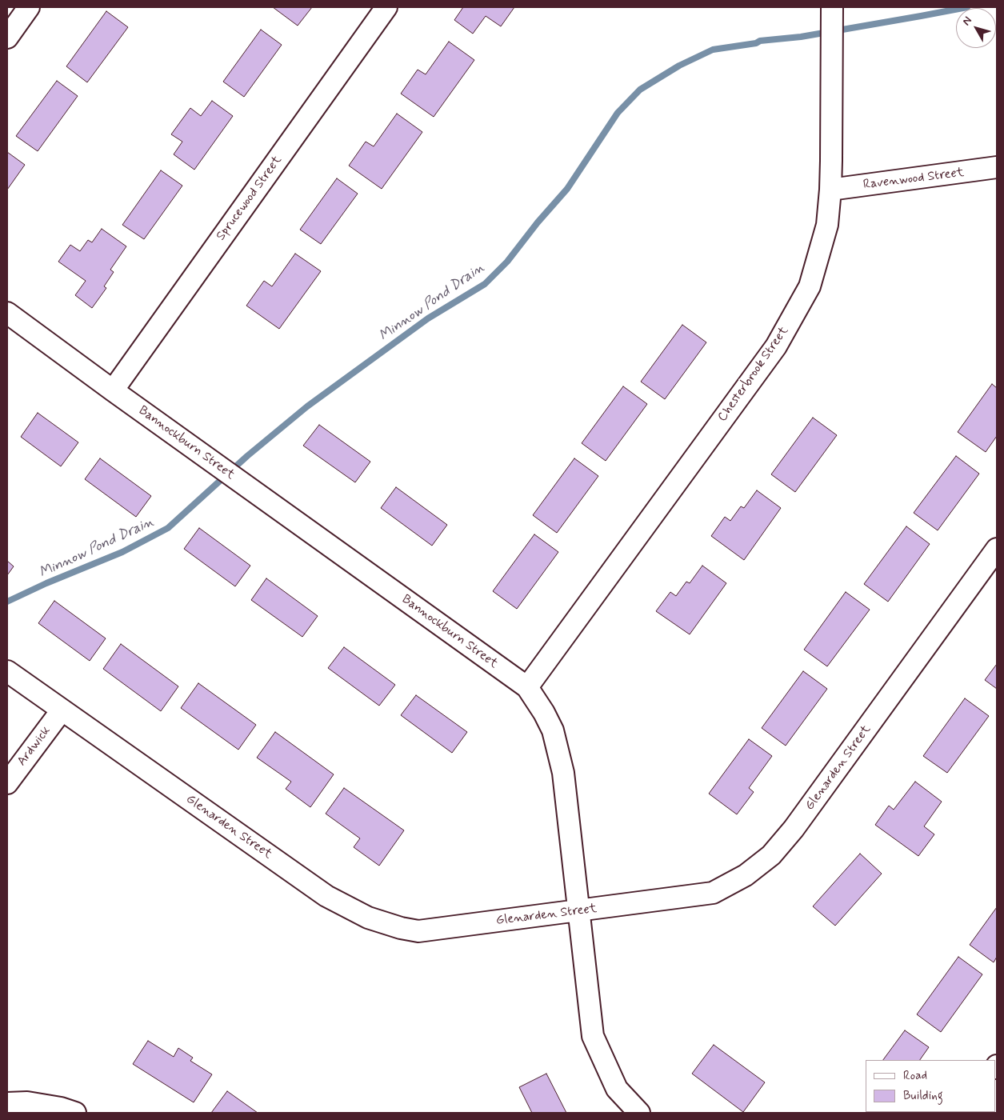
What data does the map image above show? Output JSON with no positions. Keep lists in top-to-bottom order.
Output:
{
  "streets": {
    "street": [
      "Ravenwood Street",
      "Sprucewood Street",
      "Chesterbrook Street",
      "Bannockburn Street",
      "Ardwick",
      "Glenarden Street"
    ]
  },
  "crossings": [
    ["Ravenwood Street", "Chesterbrook Street"],
    ["Sprucewood Street", "Bannockburn Street"],
    ["Chesterbrook Street", "Bannockburn Street"],
    ["Bannockburn Street", "Glenarden Street"],
    ["Ardwick", "Glenarden Street"]
  ],
  "water": ["Minnow Pond Drain"],
  "legend": ["Road", "Building"],
  "north": "top left"
}
